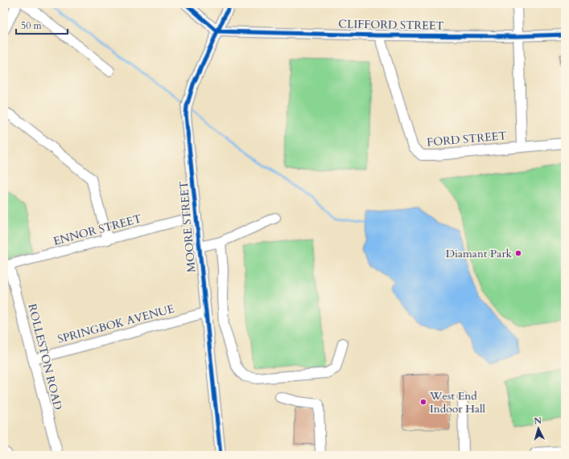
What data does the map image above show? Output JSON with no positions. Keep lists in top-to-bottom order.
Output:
{
  "streets": {
    "street": [
      "CLIFFORD STREET",
      "FORD STREET",
      "MOORE STREET",
      "ENNOR STREET",
      "SPRINGBOK AVENUE",
      "ROLLESTON ROAD"
    ]
  },
  "crossings": [
    ["CLIFFORD STREET", "FORD STREET"],
    ["CLIFFORD STREET", "MOORE STREET"],
    ["MOORE STREET", "ENNOR STREET"],
    ["MOORE STREET", "SPRINGBOK AVENUE"],
    ["ENNOR STREET", "ROLLESTON ROAD"],
    ["SPRINGBOK AVENUE", "ROLLESTON ROAD"]
  ],
  "places": ["Diamant Park", "West End Indoor Hall"],
  "scale_bar": "50 m",
  "north": "top"
}
